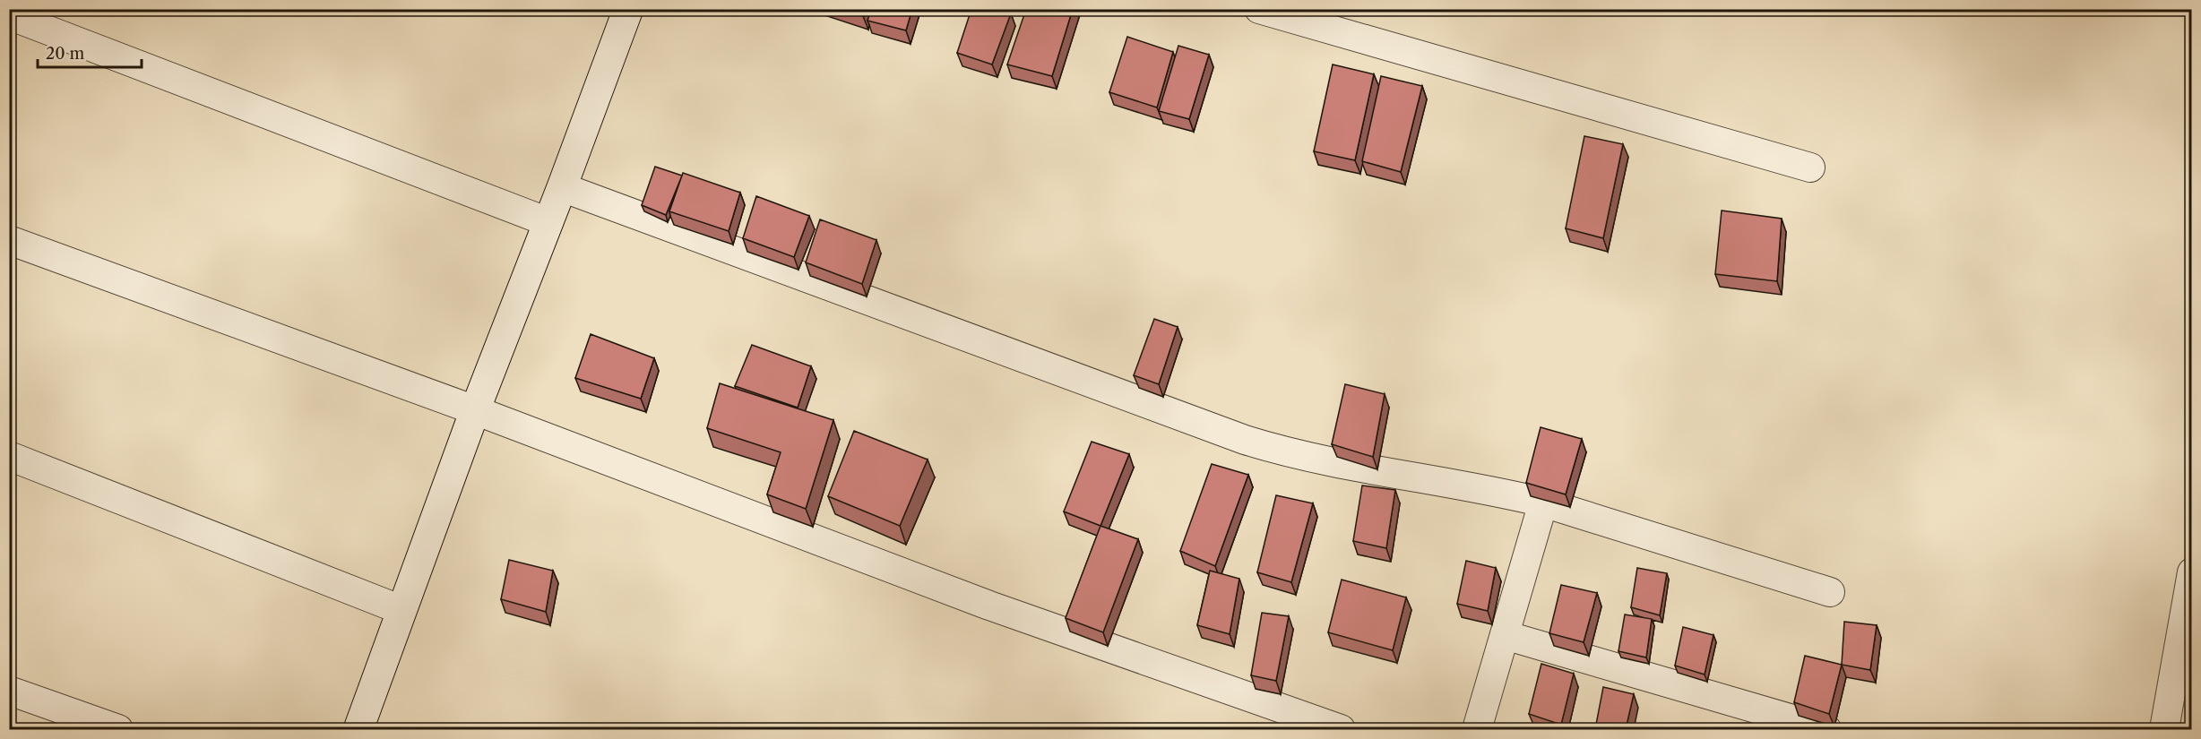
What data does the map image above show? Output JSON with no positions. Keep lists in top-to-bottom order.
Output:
{
  "scale_bar": "20 m"
}
